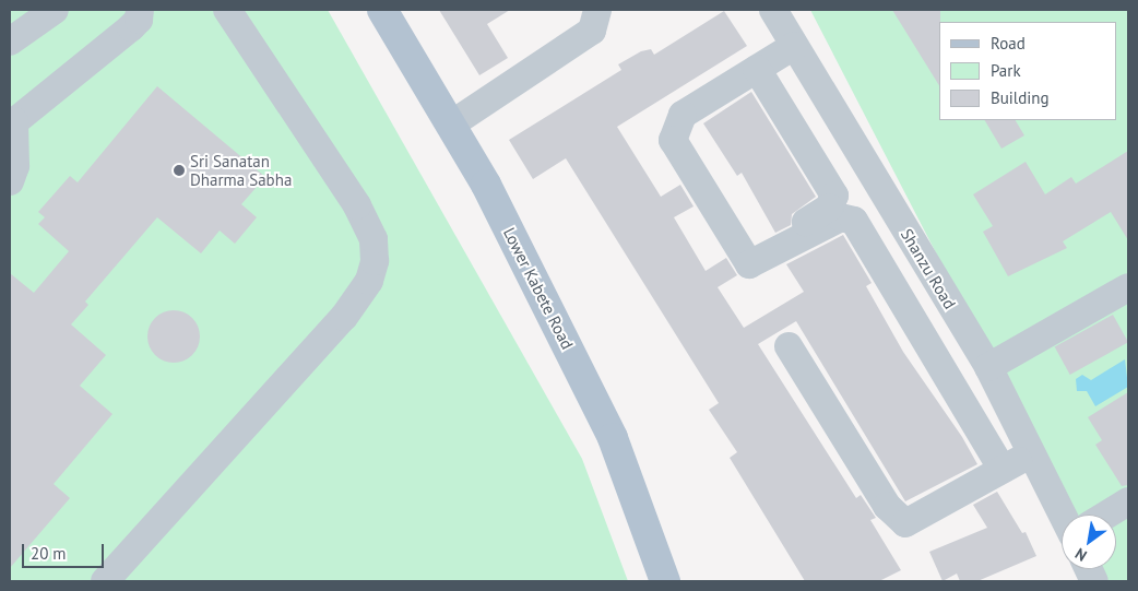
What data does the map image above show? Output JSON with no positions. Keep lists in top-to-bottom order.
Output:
{
  "streets": {
    "main road": ["Lower Kabete Road"],
    "street": ["Shanzu Road"]
  },
  "places": ["Sri Sanatan Dharma Sabha"],
  "legend": ["Road", "Park", "Building"],
  "scale_bar": "20 m",
  "north": "bottom left"
}
